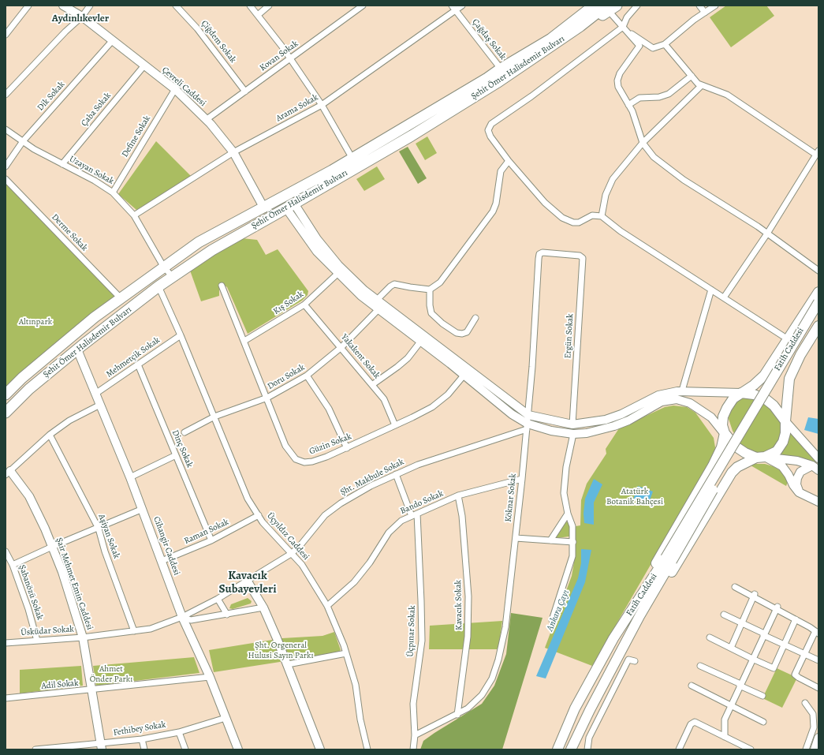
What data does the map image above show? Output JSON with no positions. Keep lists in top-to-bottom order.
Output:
{
  "streets": {
    "highway": ["Şehit Ömer Halisdemir Bulvarı"],
    "main road": [
      "Çevreli Caddesi",
      "Fatih Caddesi",
      "Cihangir Caddesi",
      "Şair Mehmet Emin Caddesi"
    ],
    "street": [
      "Çağdaş Sokak",
      "Çiğdem Sokak",
      "Kovan Sokak",
      "Dik Sokak",
      "Arama Sokak",
      "Çaba Sokak",
      "Define Sokak",
      "Uzayan Sokak",
      "Derme Sokak",
      "Kış Sokak",
      "Ergün Sokak",
      "Yakakent Sokak",
      "Mehmetçik Sokak",
      "Doru Sokak",
      "Güzin Sokak",
      "Dinç Sokak",
      "Şht. Makbule Sokak",
      "Köknar Sokak",
      "Bando Sokak",
      "Raman Sokak",
      "Aşiyan Sokak",
      "Üçyıldız Caddesi",
      "Şabanözü Sokak",
      "Kavacık Sokak",
      "Üsküdar Sokak",
      "Üçpınar Sokak",
      "Adil Sokak",
      "Fethibey Sokak"
    ]
  },
  "crossings": [
    ["Çağdaş Sokak", "Şehit Ömer Halisdemir Bulvarı"],
    ["Çağdaş Sokak", "Arama Sokak"],
    ["Çiğdem Sokak", "Kovan Sokak"],
    ["Kovan Sokak", "Çevreli Caddesi"],
    ["Şehit Ömer Halisdemir Bulvarı", "Çevreli Caddesi"],
    ["Şehit Ömer Halisdemir Bulvarı", "Uzayan Sokak"],
    ["Şehit Ömer Halisdemir Bulvarı", "Derme Sokak"],
    ["Şehit Ömer Halisdemir Bulvarı", "Üçyıldız Caddesi"],
    ["Şehit Ömer Halisdemir Bulvarı", "Cihangir Caddesi"],
    ["Çevreli Caddesi", "Dik Sokak"],
    ["Çevreli Caddesi", "Arama Sokak"],
    ["Çevreli Caddesi", "Çaba Sokak"],
    ["Çevreli Caddesi", "Define Sokak"],
    ["Dik Sokak", "Uzayan Sokak"],
    ["Arama Sokak", "Uzayan Sokak"],
    ["Çaba Sokak", "Uzayan Sokak"],
    ["Define Sokak", "Uzayan Sokak"],
    ["Kış Sokak", "Yakakent Sokak"],
    ["Kış Sokak", "Güzin Sokak"],
    ["Ergün Sokak", "Köknar Sokak"],
    ["Yakakent Sokak", "Doru Sokak"],
    ["Yakakent Sokak", "Güzin Sokak"],
    ["Mehmetçik Sokak", "Dinç Sokak"],
    ["Mehmetçik Sokak", "Üçyıldız Caddesi"],
    ["Mehmetçik Sokak", "Cihangir Caddesi"],
    ["Doru Sokak", "Güzin Sokak"],
    ["Doru Sokak", "Üçyıldız Caddesi"],
    ["Dinç Sokak", "Raman Sokak"],
    ["Şht. Makbule Sokak", "Köknar Sokak"],
    ["Şht. Makbule Sokak", "Üçyıldız Caddesi"],
    ["Şht. Makbule Sokak", "Cihangir Caddesi"],
    ["Şht. Makbule Sokak", "Üsküdar Sokak"],
    ["Şht. Makbule Sokak", "Üçpınar Sokak"],
    ["Köknar Sokak", "Bando Sokak"],
    ["Köknar Sokak", "Kavacık Sokak"],
    ["Köknar Sokak", "Üçpınar Sokak"],
    ["Bando Sokak", "Üçyıldız Caddesi"],
    ["Bando Sokak", "Kavacık Sokak"],
    ["Bando Sokak", "Üçpınar Sokak"],
    ["Raman Sokak", "Üçyıldız Caddesi"],
    ["Raman Sokak", "Cihangir Caddesi"],
    ["Aşiyan Sokak", "Üsküdar Sokak"],
    ["Cihangir Caddesi", "Üsküdar Sokak"],
    ["Cihangir Caddesi", "Adil Sokak"],
    ["Cihangir Caddesi", "Fethibey Sokak"],
    ["Şair Mehmet Emin Caddesi", "Üsküdar Sokak"],
    ["Şair Mehmet Emin Caddesi", "Adil Sokak"],
    ["Şair Mehmet Emin Caddesi", "Fethibey Sokak"],
    ["Şabanözü Sokak", "Üsküdar Sokak"]
  ],
  "districts": ["Aydınlıkevler", "Kavacık Subayevleri"],
  "water": ["Ankara Çayı"],
  "parks": [
    "Altınpark",
    "Atatürk Botanik Bahçesi",
    "Şht. Orgeneral Hulusi Sayın Parkı",
    "Ahmet Önder Parkı"
  ]
}
